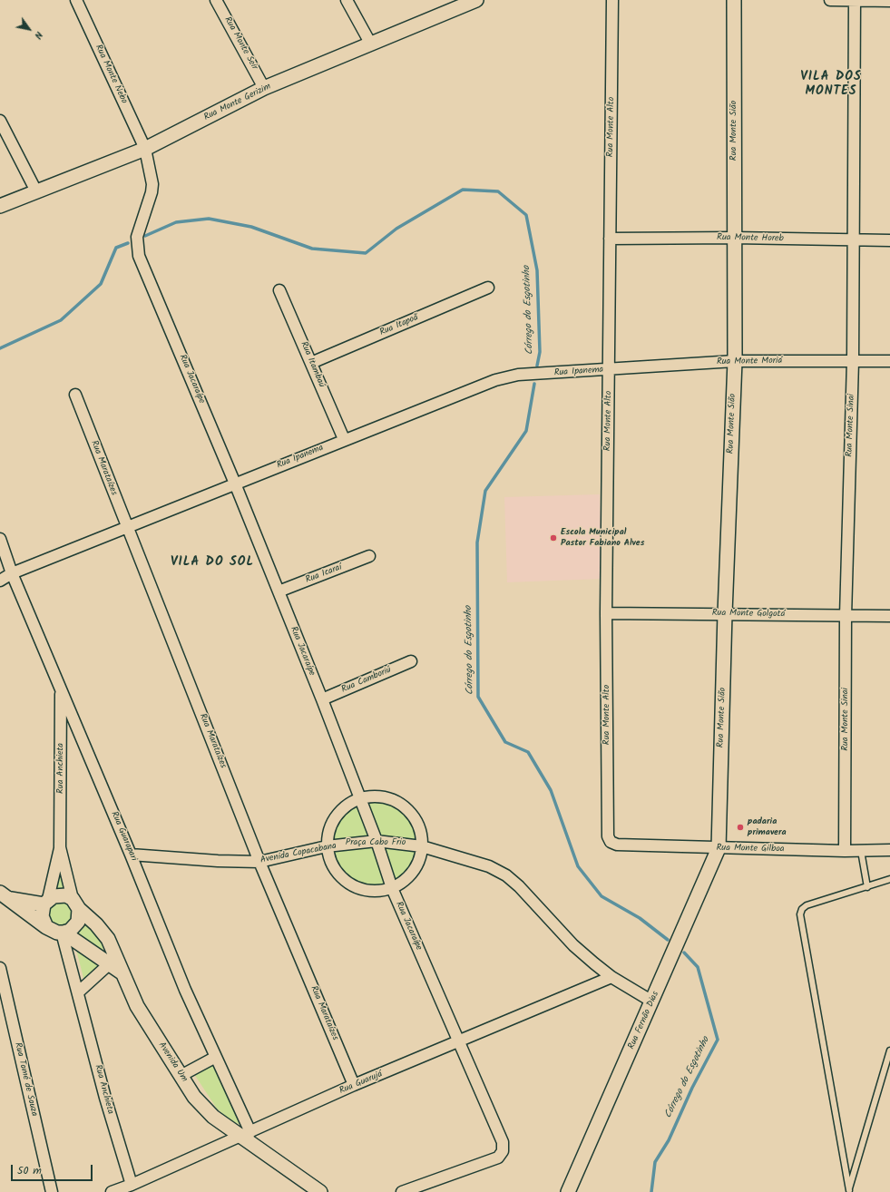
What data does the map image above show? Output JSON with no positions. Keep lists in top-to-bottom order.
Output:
{
  "streets": {
    "street": [
      "Rua Monte Seir",
      "Rua Monte Nebo",
      "Rua Monte Gerizim",
      "Rua Monte Alto",
      "Rua Monte Sião",
      "Rua Monte Horeb",
      "Rua Itapoã",
      "Rua Monte Moriá",
      "Rua Itambaú",
      "Rua Ipanema",
      "Rua Jacaraípe",
      "Rua Monte Sinai",
      "Rua Marataízes",
      "Rua Icaraí",
      "Rua Monte Golgotá",
      "Rua Camboriú",
      "Rua Anchieta",
      "Rua Guarapari",
      "Rua Monte Gilboa",
      "Avenida Copacabana",
      "Rua Fernão Dias",
      "Avenida Um",
      "Rua Tomé de Souza",
      "Rua Guarujá"
    ]
  },
  "crossings": [
    ["Rua Monte Seir", "Rua Monte Gerizim"],
    ["Rua Monte Nebo", "Rua Monte Gerizim"],
    ["Rua Monte Nebo", "Rua Jacaraípe"],
    ["Rua Monte Gerizim", "Rua Jacaraípe"],
    ["Rua Monte Alto", "Rua Monte Horeb"],
    ["Rua Monte Alto", "Rua Monte Moriá"],
    ["Rua Monte Alto", "Rua Ipanema"],
    ["Rua Monte Alto", "Rua Monte Golgotá"],
    ["Rua Monte Alto", "Rua Monte Gilboa"],
    ["Rua Monte Sião", "Rua Monte Horeb"],
    ["Rua Monte Sião", "Rua Monte Moriá"],
    ["Rua Monte Sião", "Rua Monte Golgotá"],
    ["Rua Monte Sião", "Rua Monte Gilboa"],
    ["Rua Monte Sião", "Rua Fernão Dias"],
    ["Rua Monte Horeb", "Rua Monte Sinai"],
    ["Rua Itapoã", "Rua Itambaú"],
    ["Rua Monte Moriá", "Rua Ipanema"],
    ["Rua Monte Moriá", "Rua Monte Sinai"],
    ["Rua Itambaú", "Rua Ipanema"],
    ["Rua Ipanema", "Rua Jacaraípe"],
    ["Rua Ipanema", "Rua Marataízes"],
    ["Rua Ipanema", "Rua Guarapari"],
    ["Rua Jacaraípe", "Rua Icaraí"],
    ["Rua Jacaraípe", "Rua Camboriú"],
    ["Rua Jacaraípe", "Avenida Copacabana"],
    ["Rua Jacaraípe", "Rua Guarujá"],
    ["Rua Monte Sinai", "Rua Monte Golgotá"],
    ["Rua Monte Sinai", "Rua Monte Gilboa"],
    ["Rua Marataízes", "Avenida Copacabana"],
    ["Rua Marataízes", "Rua Guarujá"],
    ["Rua Anchieta", "Rua Guarapari"],
    ["Rua Anchieta", "Avenida Um"],
    ["Rua Anchieta", "Rua Guarujá"],
    ["Rua Guarapari", "Avenida Copacabana"],
    ["Rua Guarapari", "Avenida Um"],
    ["Rua Guarapari", "Rua Guarujá"],
    ["Rua Monte Gilboa", "Rua Fernão Dias"],
    ["Avenida Copacabana", "Rua Fernão Dias"],
    ["Avenida Copacabana", "Rua Guarujá"],
    ["Avenida Um", "Rua Guarujá"]
  ],
  "districts": ["VILA DOS MONTES", "VILA DO SOL"],
  "water": ["Córrego do Esgotinho"],
  "parks": ["Praça Cabo Frio"],
  "places": ["Escola Municipal Pastor Fabiano Alves", "padaria primavera"],
  "scale_bar": "50 m",
  "north": "bottom right"
}
